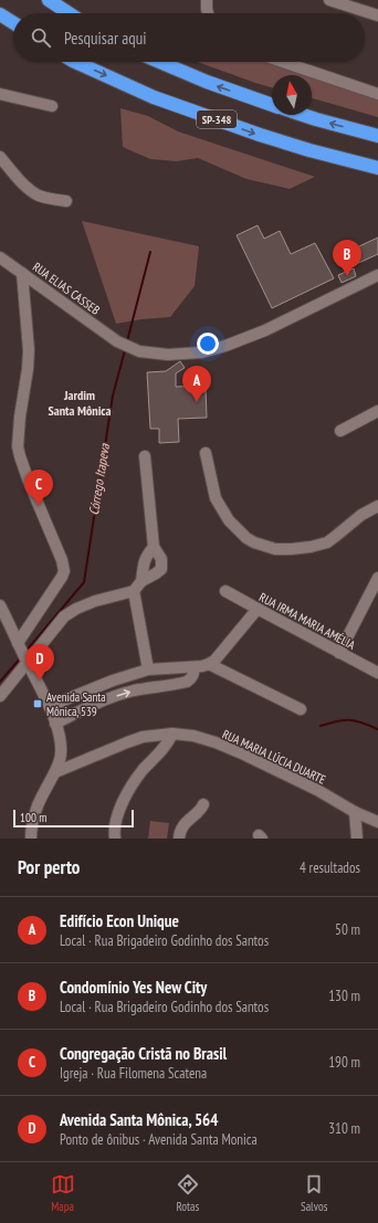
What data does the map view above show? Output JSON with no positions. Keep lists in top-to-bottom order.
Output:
{
  "streets": {
    "highway": ["SP-348"],
    "street": ["RUA ELIAS CASSEB", "RUA IRMA MARIA AMÉLIA", "RUA MARIA LÚCIA DUARTE"]
  },
  "districts": ["Jardim Santa Mônica"],
  "water": ["Córrego Itapeva"],
  "places": {
    "transit": ["Avenida Santa Mônica, 539"]
  },
  "scale_bar": "100 m",
  "north": "top",
  "page": {
    "search": "Pesquisar aqui",
    "pins": [
      "B",
      "A",
      "C",
      "D"
    ],
    "scale": "100 m",
    "heading": ["Por perto", "4 resultados"],
    "list": [
      {
        "mark": "A",
        "name": "Edifício Econ Unique",
        "note": "Local · Rua Brigadeiro Godinho dos Santos",
        "value": "50 m"
      },
      {
        "mark": "B",
        "name": "Condomínio Yes New City",
        "note": "Local · Rua Brigadeiro Godinho dos Santos",
        "value": "130 m"
      },
      {
        "mark": "C",
        "name": "Congregação Cristã no Brasil",
        "note": "Igreja · Rua Filomena Scatena",
        "value": "190 m"
      },
      {
        "mark": "D",
        "name": "Avenida Santa Mônica, 564",
        "note": "Ponto de ônibus · Avenida Santa Monica",
        "value": "310 m"
      }
    ],
    "nav": ["Mapa", "Rotas", "Salvos"]
  }
}
